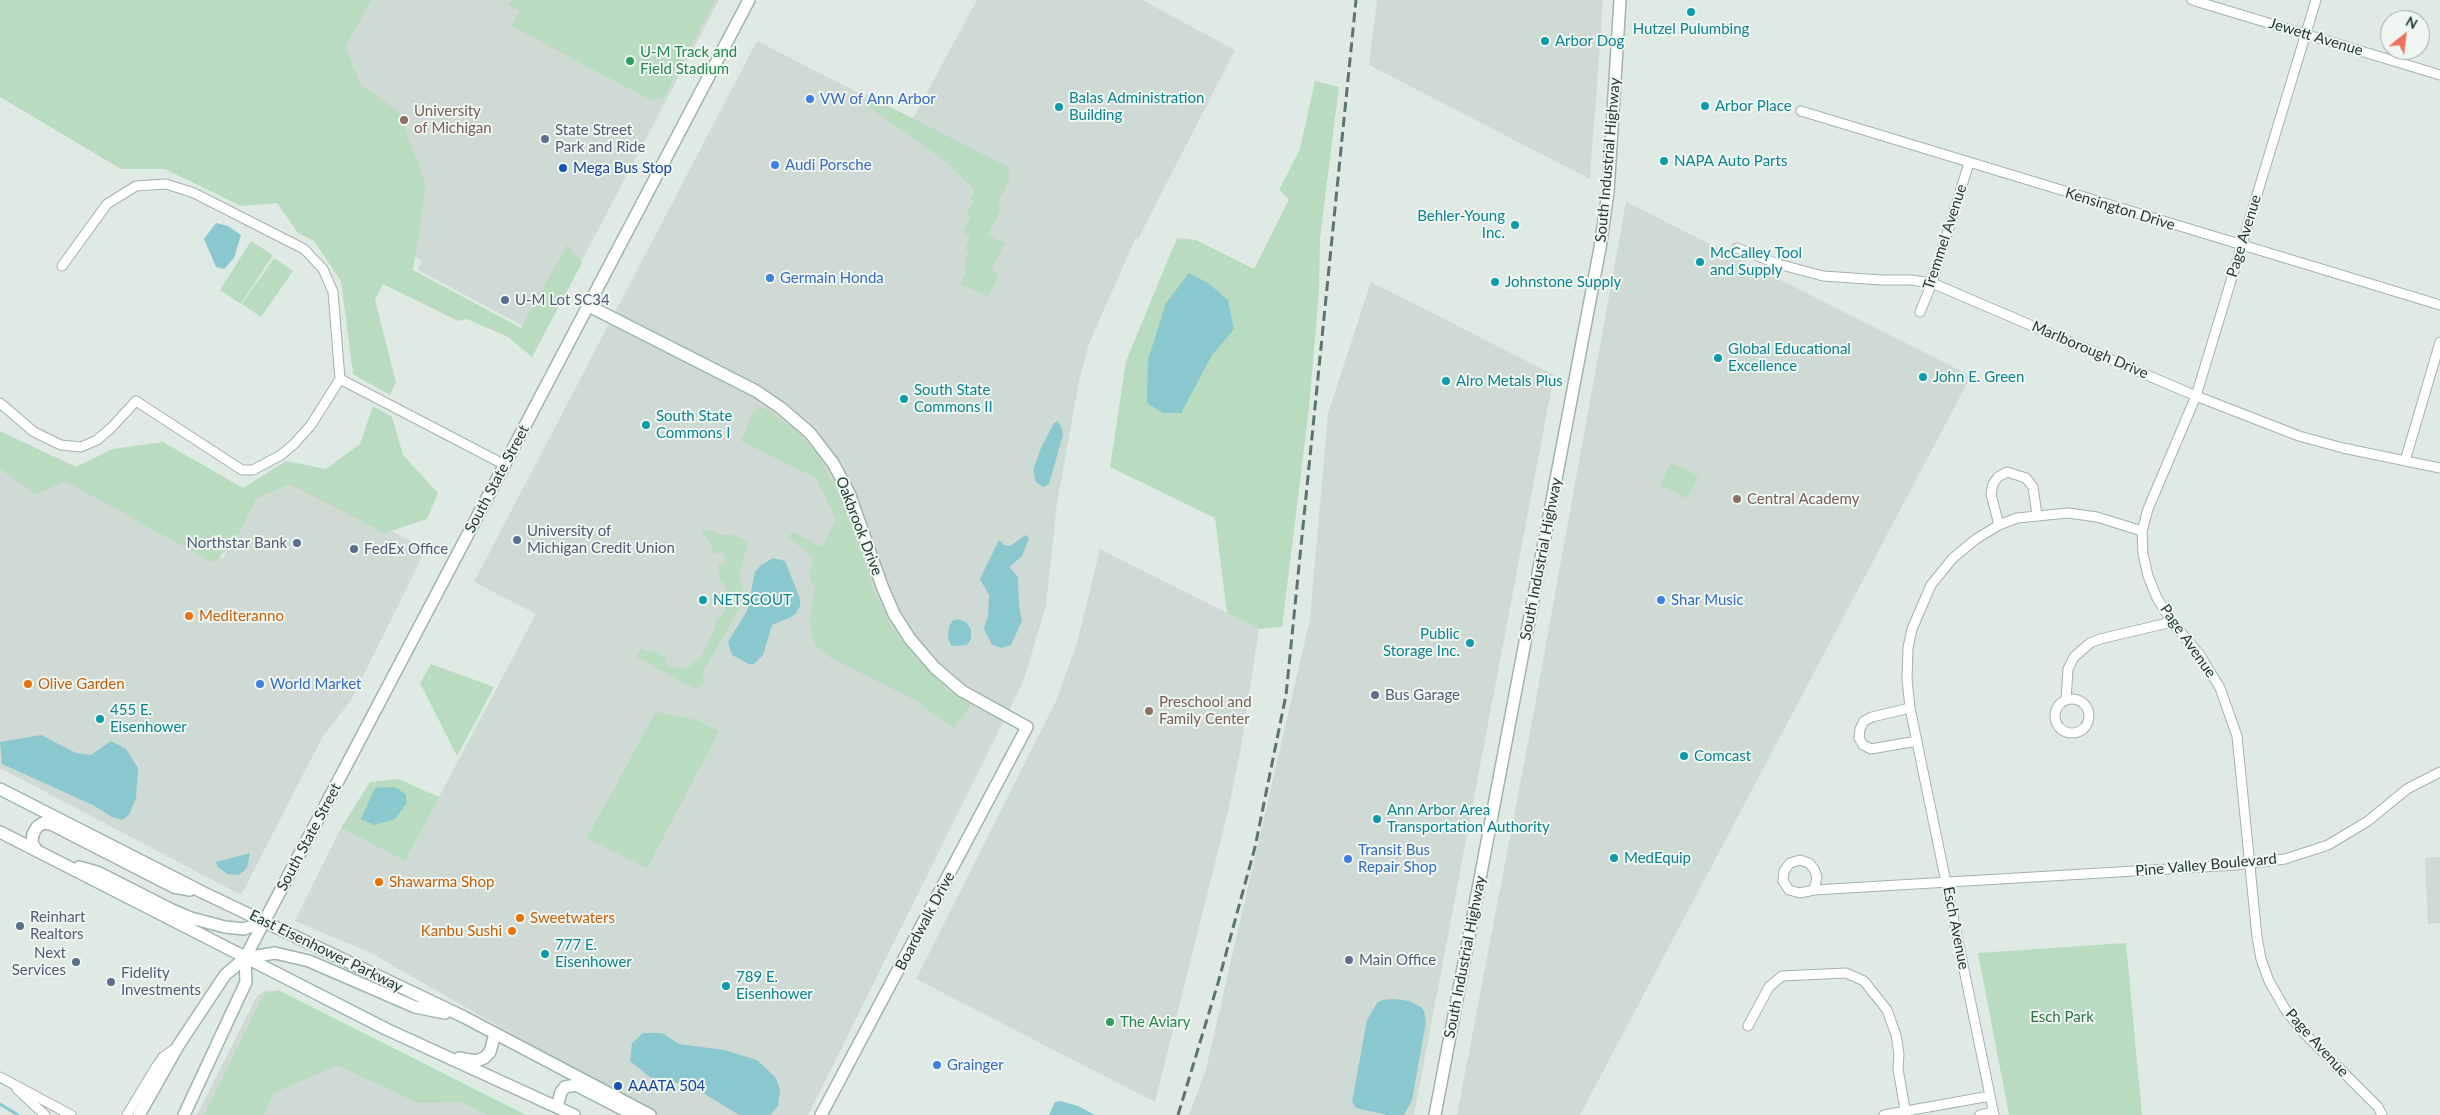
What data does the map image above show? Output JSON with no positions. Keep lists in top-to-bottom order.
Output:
{
  "streets": {
    "main road": [
      "South Industrial Highway",
      "South State Street",
      "Oakbrook Drive",
      "Boardwalk Drive",
      "East Eisenhower Parkway"
    ],
    "street": [
      "Jewett Avenue",
      "Kensington Drive",
      "Page Avenue",
      "Tremmel Avenue",
      "Marlborough Drive",
      "Pine Valley Boulevard",
      "Esch Avenue"
    ]
  },
  "crossings": [
    ["Jewett Avenue", "Page Avenue"],
    ["Kensington Drive", "Page Avenue"],
    ["Kensington Drive", "Tremmel Avenue"],
    ["Page Avenue", "Marlborough Drive"],
    ["Page Avenue", "Pine Valley Boulevard"],
    ["Page Avenue", "Esch Avenue"],
    ["Tremmel Avenue", "Marlborough Drive"],
    ["South State Street", "Oakbrook Drive"],
    ["South State Street", "East Eisenhower Parkway"],
    ["Oakbrook Drive", "Boardwalk Drive"],
    ["Pine Valley Boulevard", "Esch Avenue"]
  ],
  "parks": ["Esch Park"],
  "places": [
    "Hutzel Pulumbing",
    "Arbor Dog",
    "U-M Track and Field Stadium",
    "VW of Ann Arbor",
    "Arbor Place",
    "Balas Administration Building",
    "University of Michigan",
    "State Street Park and Ride",
    "NAPA Auto Parts",
    "Audi Porsche",
    "Mega Bus Stop",
    "Behler-Young Inc.",
    "McCalley Tool and Supply",
    "Germain Honda",
    "Johnstone Supply",
    "U-M Lot SC34",
    "Global Educational Excellence",
    "John E. Green",
    "Alro Metals Plus",
    "South State Commons II",
    "South State Commons I",
    "Central Academy",
    "University of Michigan Credit Union",
    "Northstar Bank",
    "FedEx Office",
    "NETSCOUT",
    "Shar Music",
    "Mediteranno",
    "Public Storage Inc.",
    "Olive Garden",
    "World Market",
    "Bus Garage",
    "Preschool and Family Center",
    "455 E. Eisenhower",
    "Comcast",
    "Ann Arbor Area Transportation Authority",
    "MedEquip",
    "Transit Bus Repair Shop",
    "Shawarma Shop",
    "Sweetwaters",
    "Reinhart Realtors",
    "Kanbu Sushi",
    "777 E. Eisenhower",
    "Main Office",
    "Next Services",
    "Fidelity Investments",
    "789 E. Eisenhower",
    "The Aviary",
    "Grainger",
    "AAATA 504"
  ],
  "north": "top right"
}
